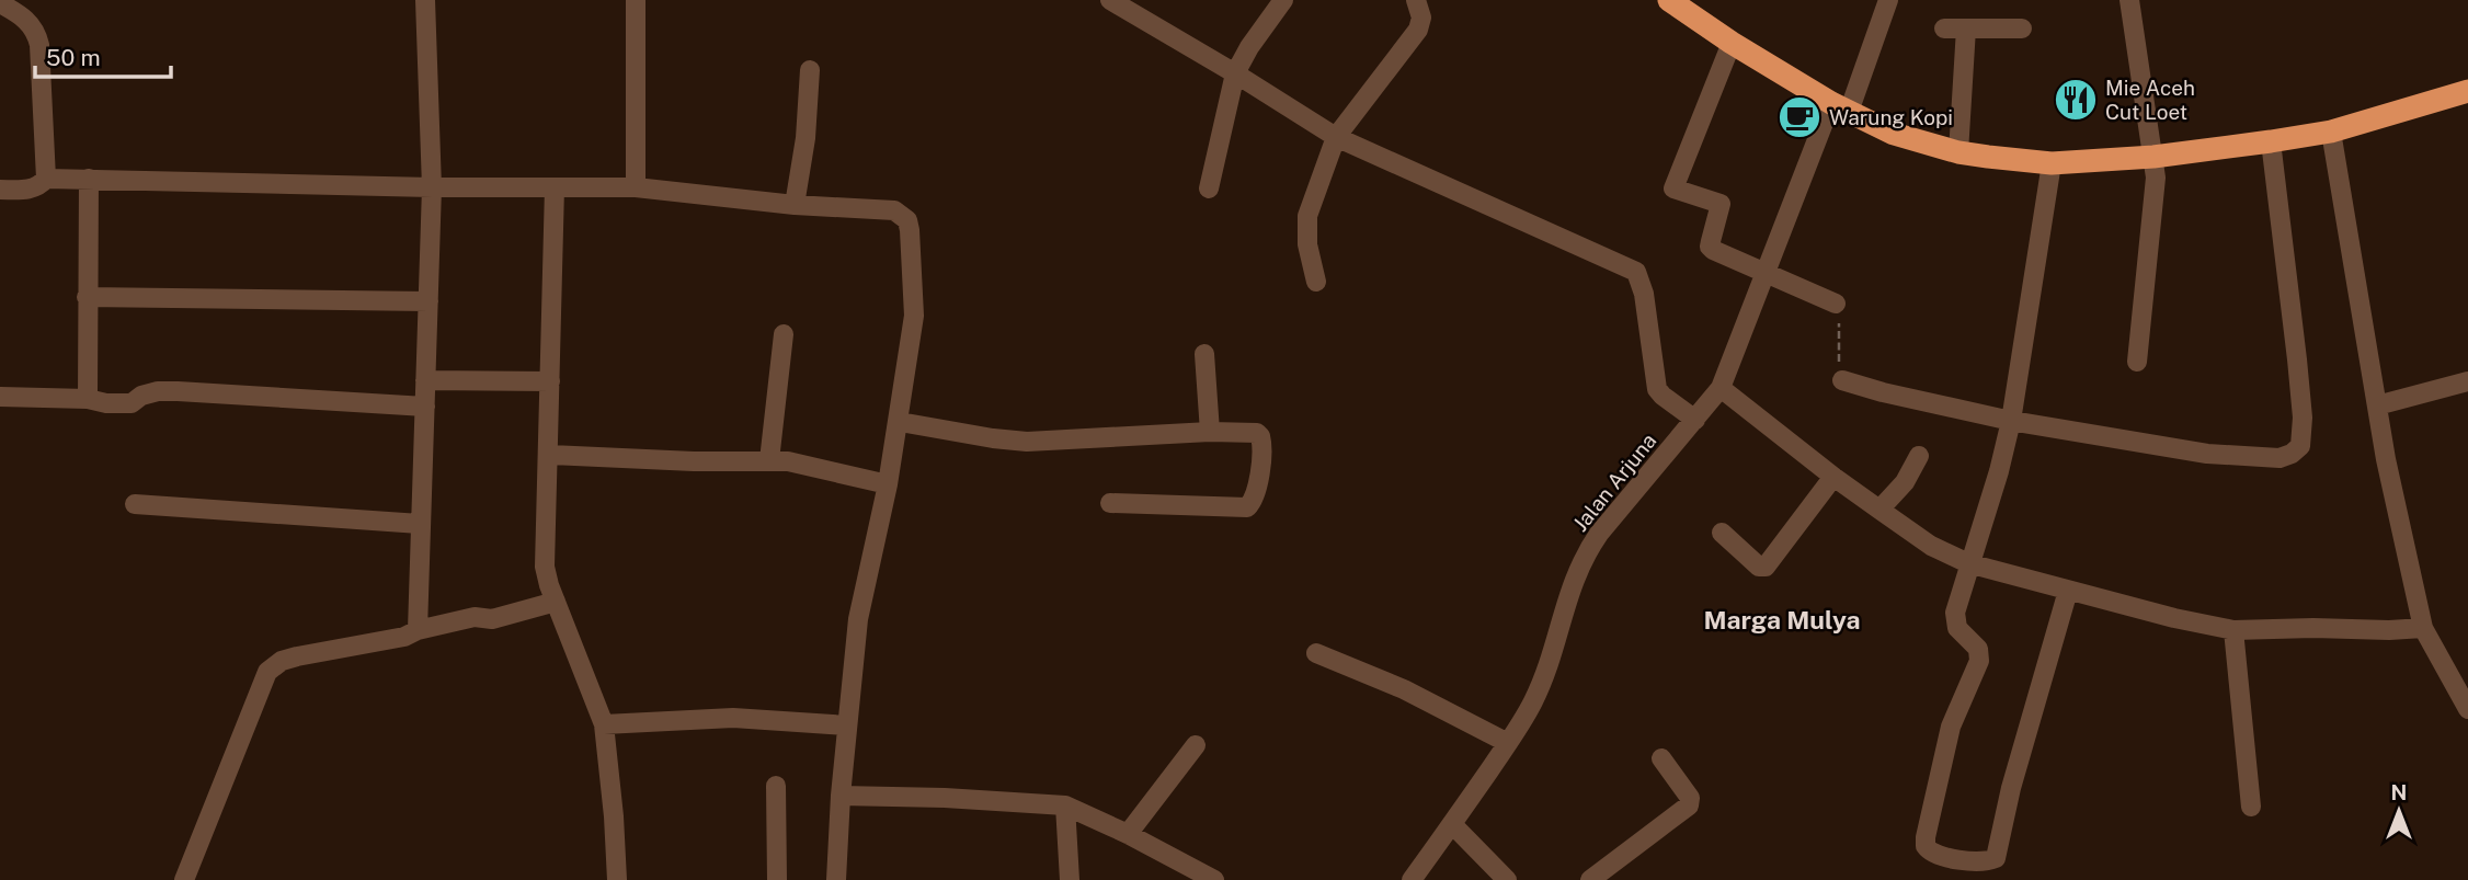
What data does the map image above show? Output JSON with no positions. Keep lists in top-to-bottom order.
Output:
{
  "streets": {
    "street": ["Jalan Arjuna"]
  },
  "districts": ["Marga Mulya"],
  "places": {
    "restaurant": ["Mie Aceh Cut Loet"],
    "cafe": ["Warung Kopi"]
  },
  "scale_bar": "50 m",
  "north": "top"
}
